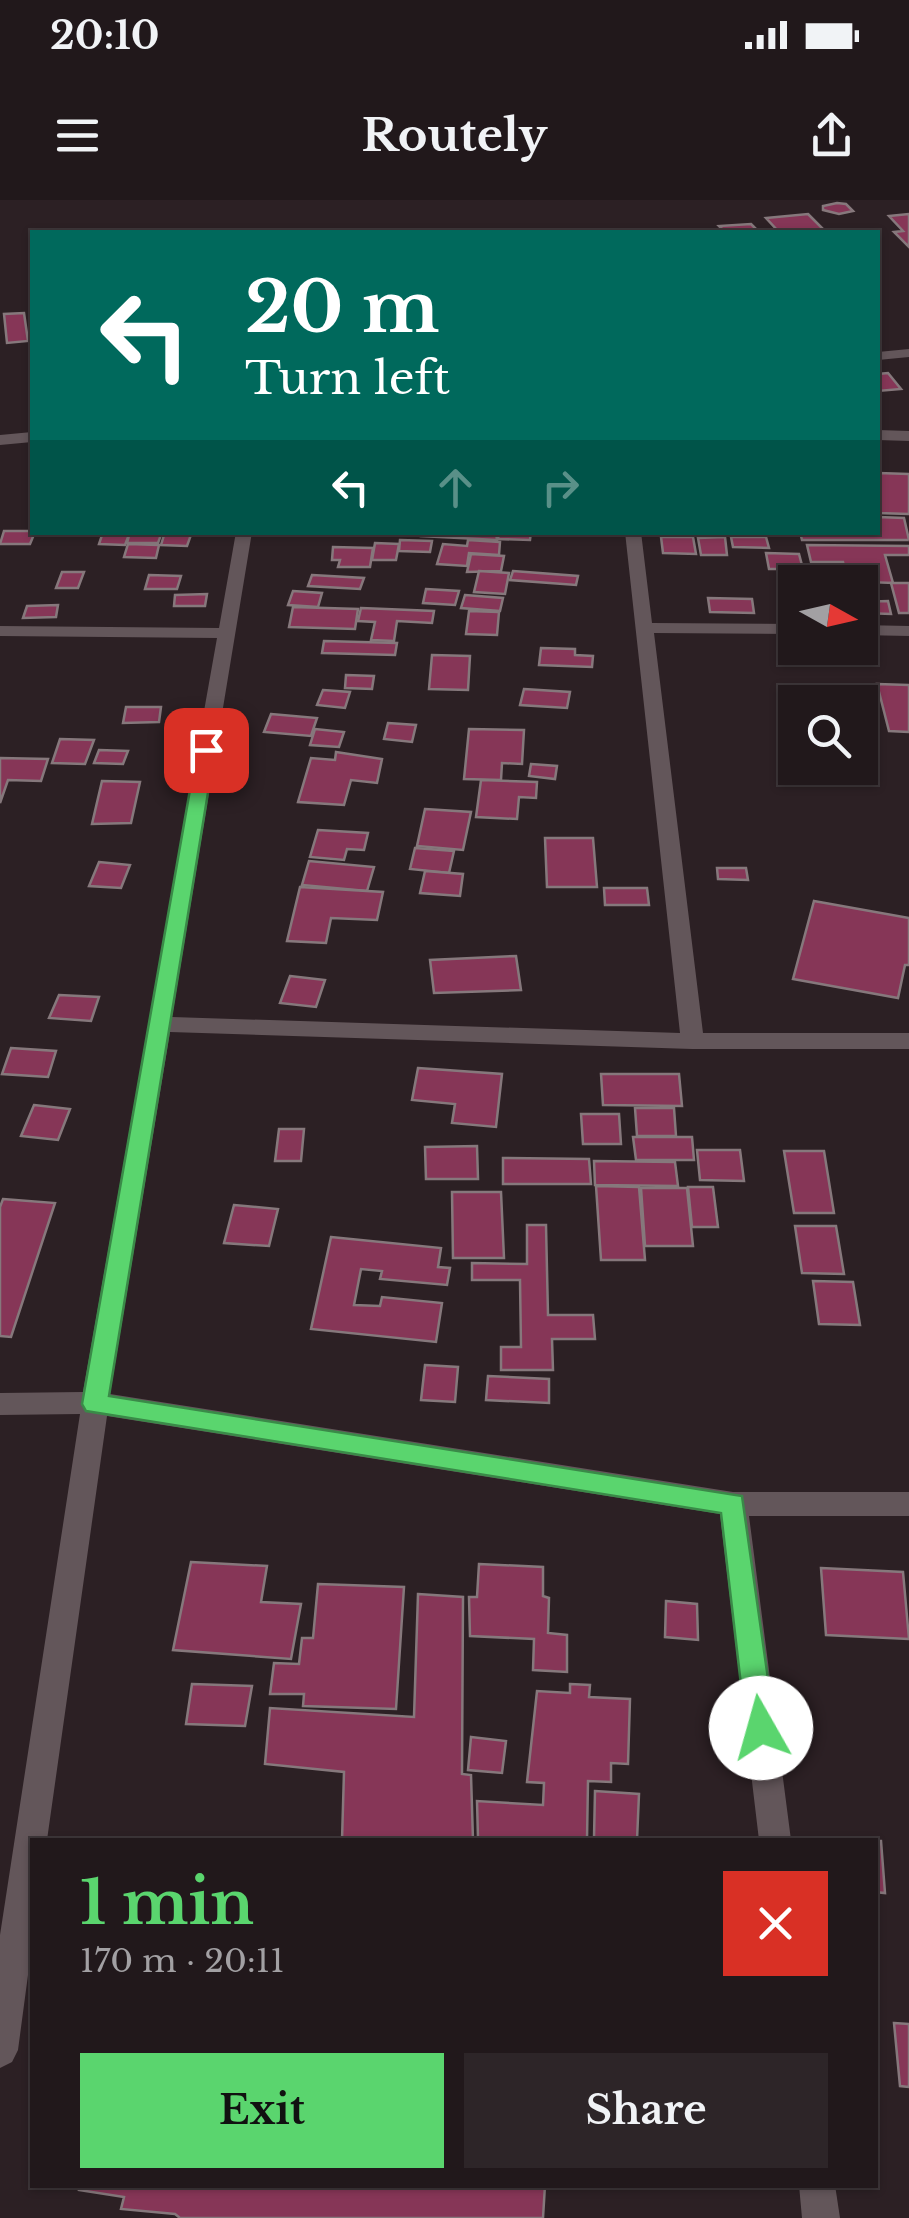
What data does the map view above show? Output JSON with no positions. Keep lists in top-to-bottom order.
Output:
{
  "north": "right",
  "page": {
    "status": "20:10",
    "header": "Routely",
    "turn": ["20 m", "Turn left"],
    "heading": ["1 min", "170 m · 20:11"],
    "buttons": ["Exit", "Share"]
  }
}
